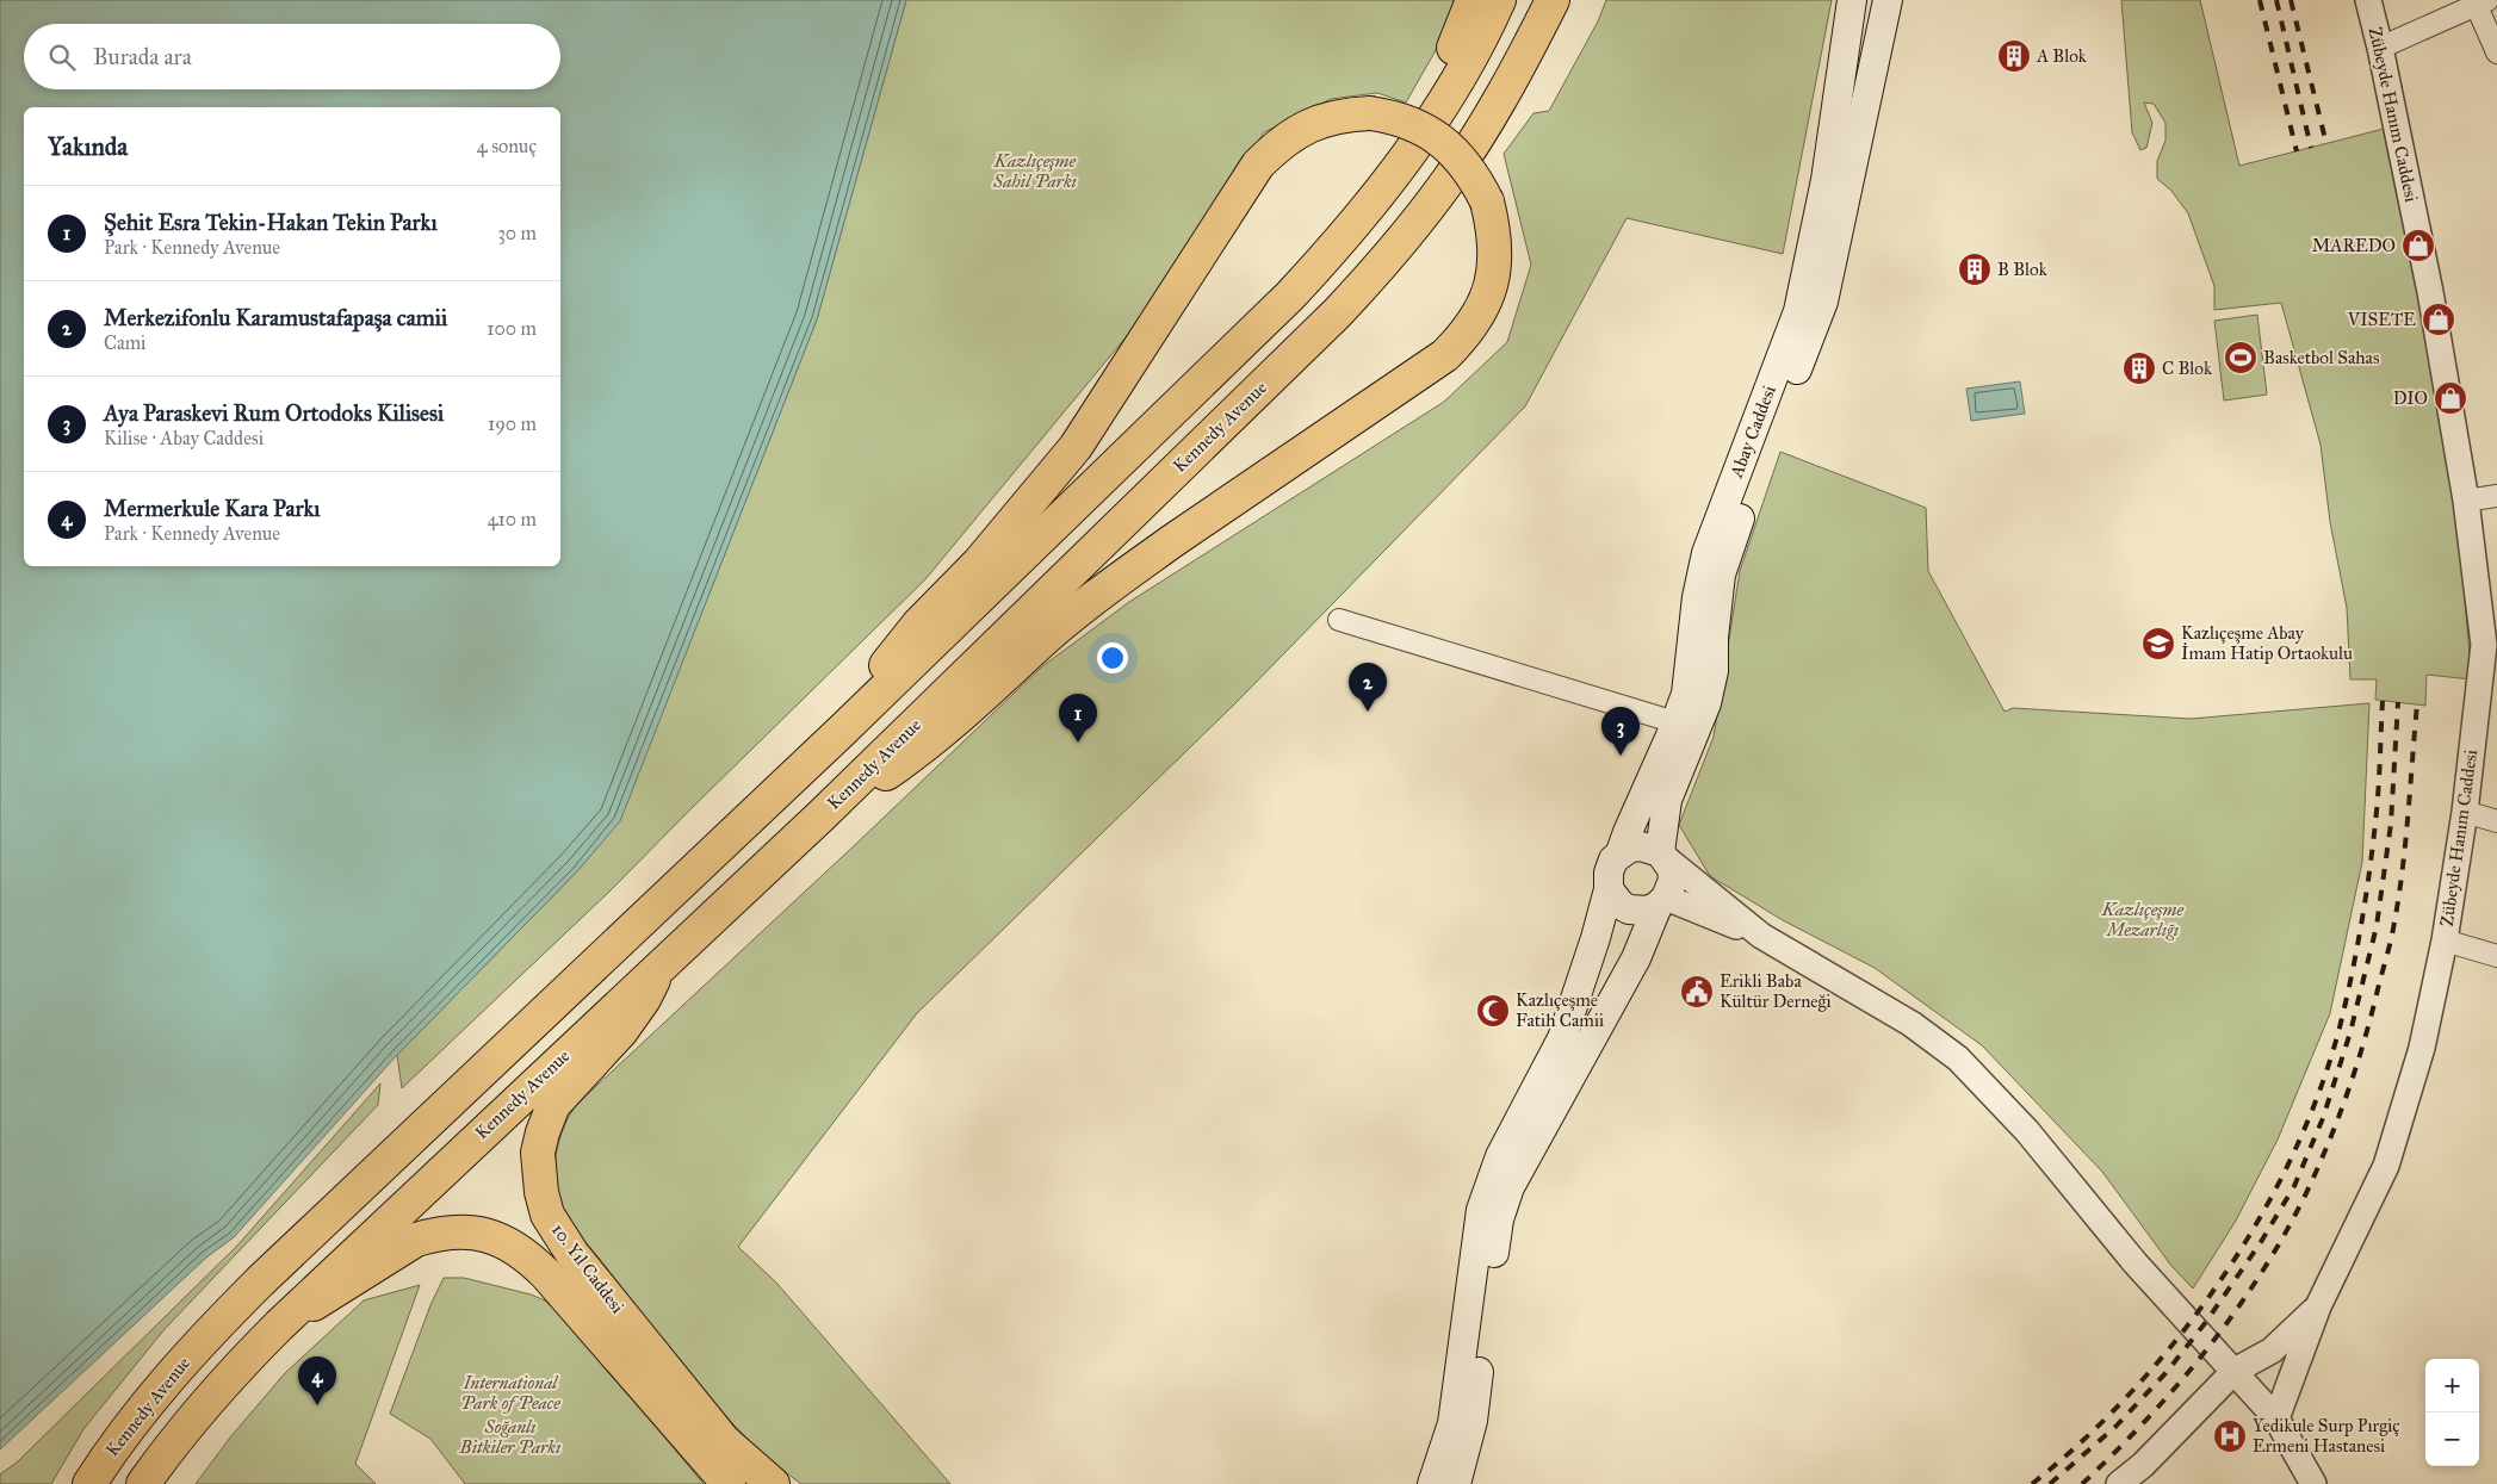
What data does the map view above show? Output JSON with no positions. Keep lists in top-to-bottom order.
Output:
{
  "streets": {
    "main road": ["Kennedy Avenue", "Abay Caddesi", "10. Yıl Caddesi"],
    "street": ["Zübeyde Hanım Caddesi"]
  },
  "crossings": [
    ["Kennedy Avenue", "10. Yıl Caddesi"]
  ],
  "parks": [
    "Kazlıçeşme Sahil Parkı",
    "Kazlıçeşme Mezarlığı",
    "International Park of Peace",
    "Soğanlı Bitkiler Parkı"
  ],
  "places": {
    "building": ["A Blok", "B Blok", "C Blok"],
    "shop": ["MAREDO", "VISETE", "DIO"],
    "sports": ["Basketbol Sahas"],
    "school or university": ["Kazlıçeşme Abay İmam Hatip Ortaokulu"],
    "public building": ["Erikli Baba Kültür Derneği"],
    "mosque": ["Kazlıçeşme Fatih Camii"],
    "hospital": ["Yedikule Surp Pırgiç Ermeni Hastanesi"]
  },
  "page": {
    "search": "Burada ara",
    "heading": ["Yakında", "4 sonuç"],
    "list": [
      {
        "mark": "1",
        "name": "Şehit Esra Tekin-Hakan Tekin Parkı",
        "note": "Park · Kennedy Avenue",
        "value": "30 m"
      },
      {
        "mark": "2",
        "name": "Merkezifonlu Karamustafapaşa camii",
        "note": "Cami",
        "value": "100 m"
      },
      {
        "mark": "3",
        "name": "Aya Paraskevi Rum Ortodoks Kilisesi",
        "note": "Kilise · Abay Caddesi",
        "value": "190 m"
      },
      {
        "mark": "4",
        "name": "Mermerkule Kara Parkı",
        "note": "Park · Kennedy Avenue",
        "value": "410 m"
      }
    ],
    "pins": [
      "2",
      "1",
      "3",
      "4"
    ],
    "map_buttons": ["+", "−"]
  }
}
